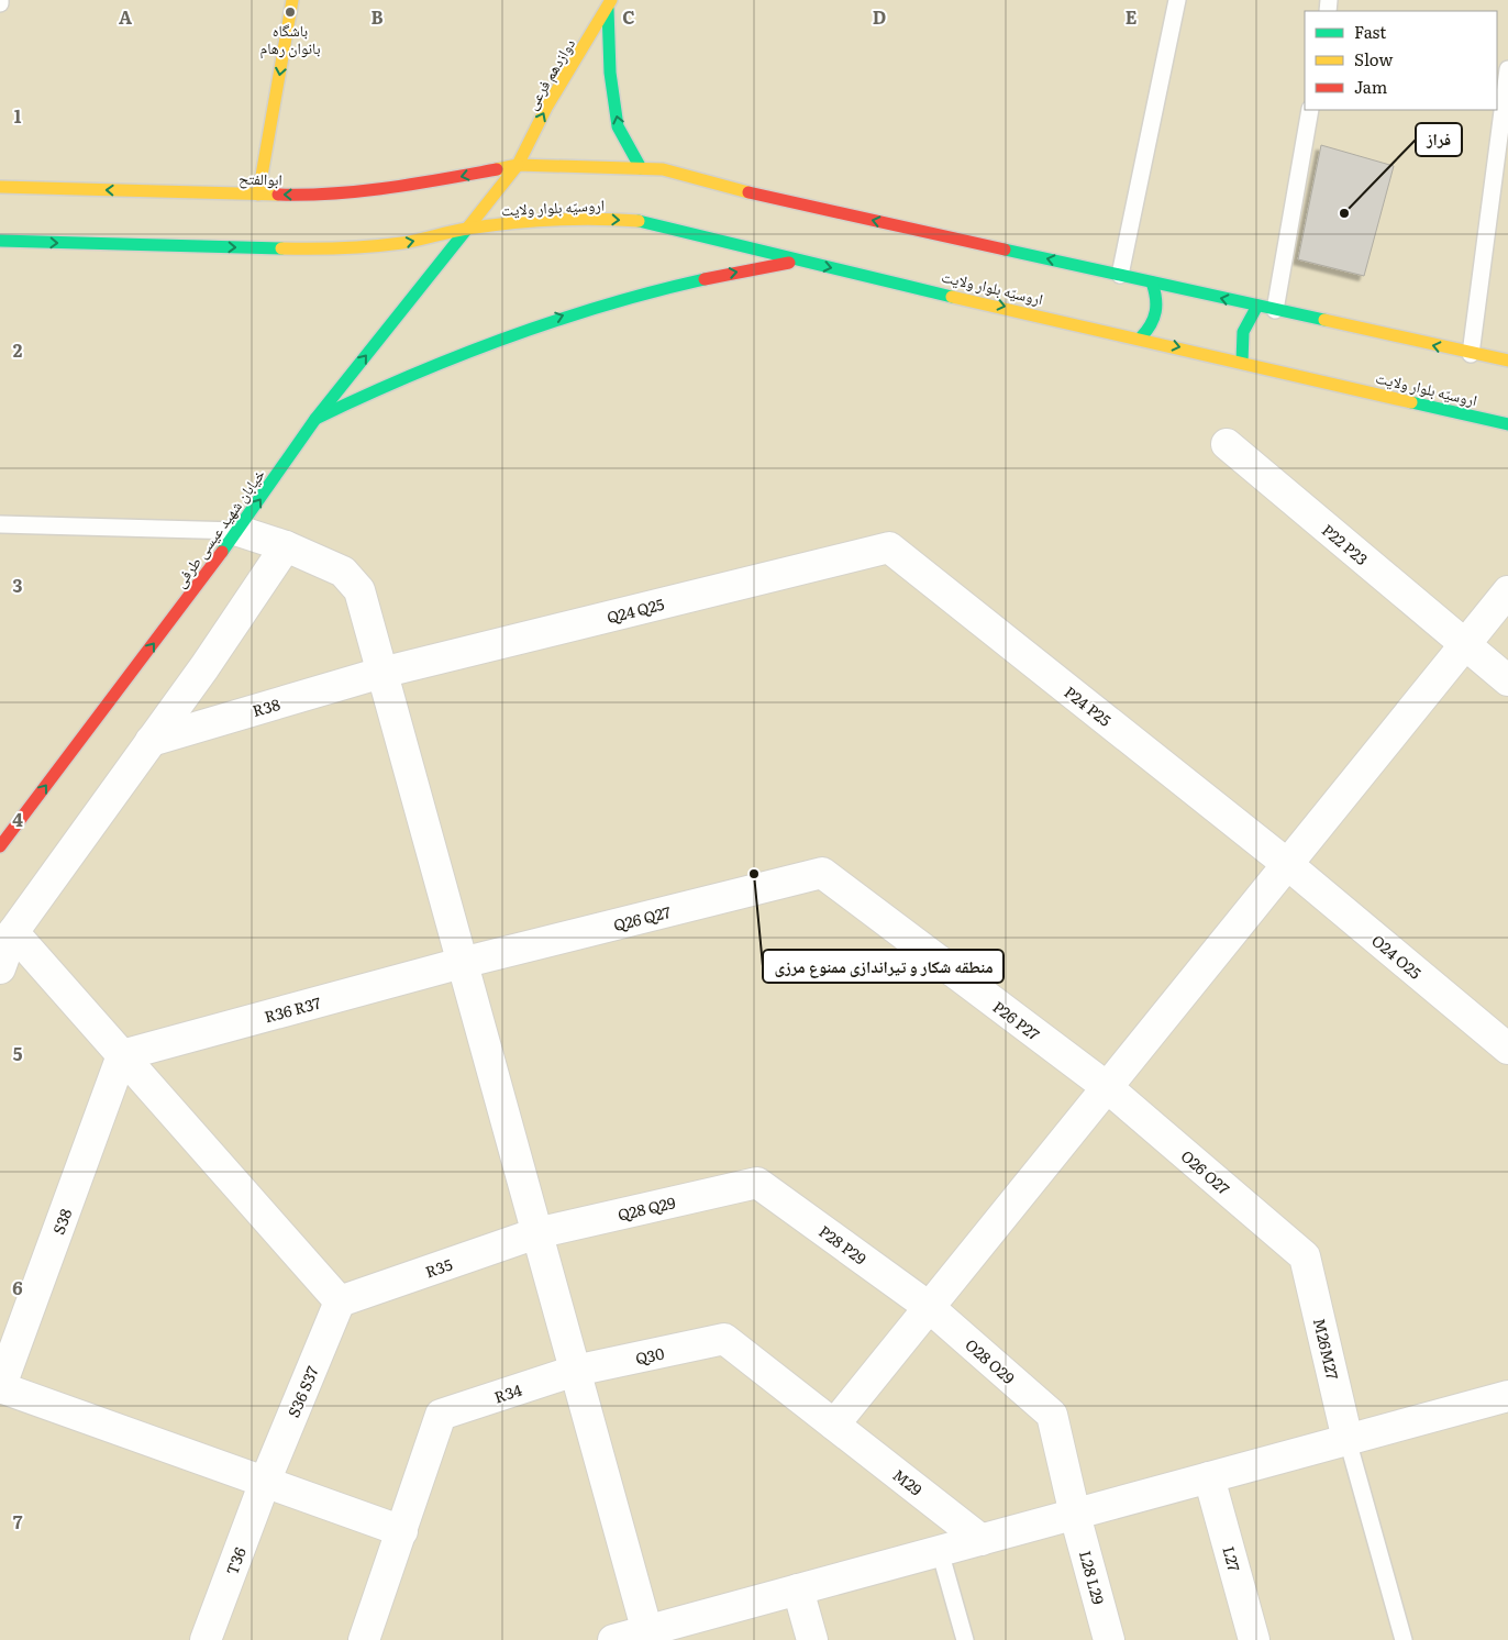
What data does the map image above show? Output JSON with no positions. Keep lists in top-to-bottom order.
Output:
{
  "streets": {
    "main road": [
      "دوازدهم فرعی",
      "ابوالفتح",
      "اروسیّه بلوار ولایت",
      "خیابان شهید عیسی طرفی"
    ],
    "street": [
      "P22 P23",
      "Q24 Q25",
      "P24 P25",
      "R38",
      "Q26 Q27",
      "O24 O25",
      "R36 R37",
      "P26 P27",
      "O26 O27",
      "Q28 Q29",
      "S38",
      "P28 P29",
      "R35",
      "M26M27",
      "Q30",
      "O28 O29",
      "S36 S37",
      "R34",
      "M29",
      "L27",
      "T36",
      "L28 L29"
    ]
  },
  "crossings": [
    ["دوازدهم فرعی", "ابوالفتح"],
    ["دوازدهم فرعی", "اروسیّه بلوار ولایت"],
    ["دوازدهم فرعی", "خیابان شهید عیسی طرفی"],
    ["اروسیّه بلوار ولایت", "خیابان شهید عیسی طرفی"],
    ["Q24 Q25", "P24 P25"],
    ["Q24 Q25", "R38"],
    ["P24 P25", "O24 O25"],
    ["Q26 Q27", "R36 R37"],
    ["Q26 Q27", "P26 P27"],
    ["R36 R37", "S38"],
    ["P26 P27", "O26 O27"],
    ["O26 O27", "M26M27"],
    ["Q28 Q29", "P28 P29"],
    ["Q28 Q29", "R35"],
    ["P28 P29", "O28 O29"],
    ["R35", "S36 S37"],
    ["Q30", "R34"],
    ["Q30", "M29"],
    ["O28 O29", "L28 L29"],
    ["S36 S37", "T36"]
  ],
  "one_way": ["دوازدهم فرعی", "خیابان شهید عیسی طرفی"],
  "places": ["باشگاه بانوان رهام", "فراز", "منطقه شکار و تیراندازی ممنوع مرزی"],
  "legend": ["Fast", "Slow", "Jam"],
  "grid": {
    "columns": [
      "A",
      "B",
      "C",
      "D",
      "E"
    ],
    "rows": [
      "1",
      "2",
      "3",
      "4",
      "5",
      "6",
      "7"
    ]
  }
}
